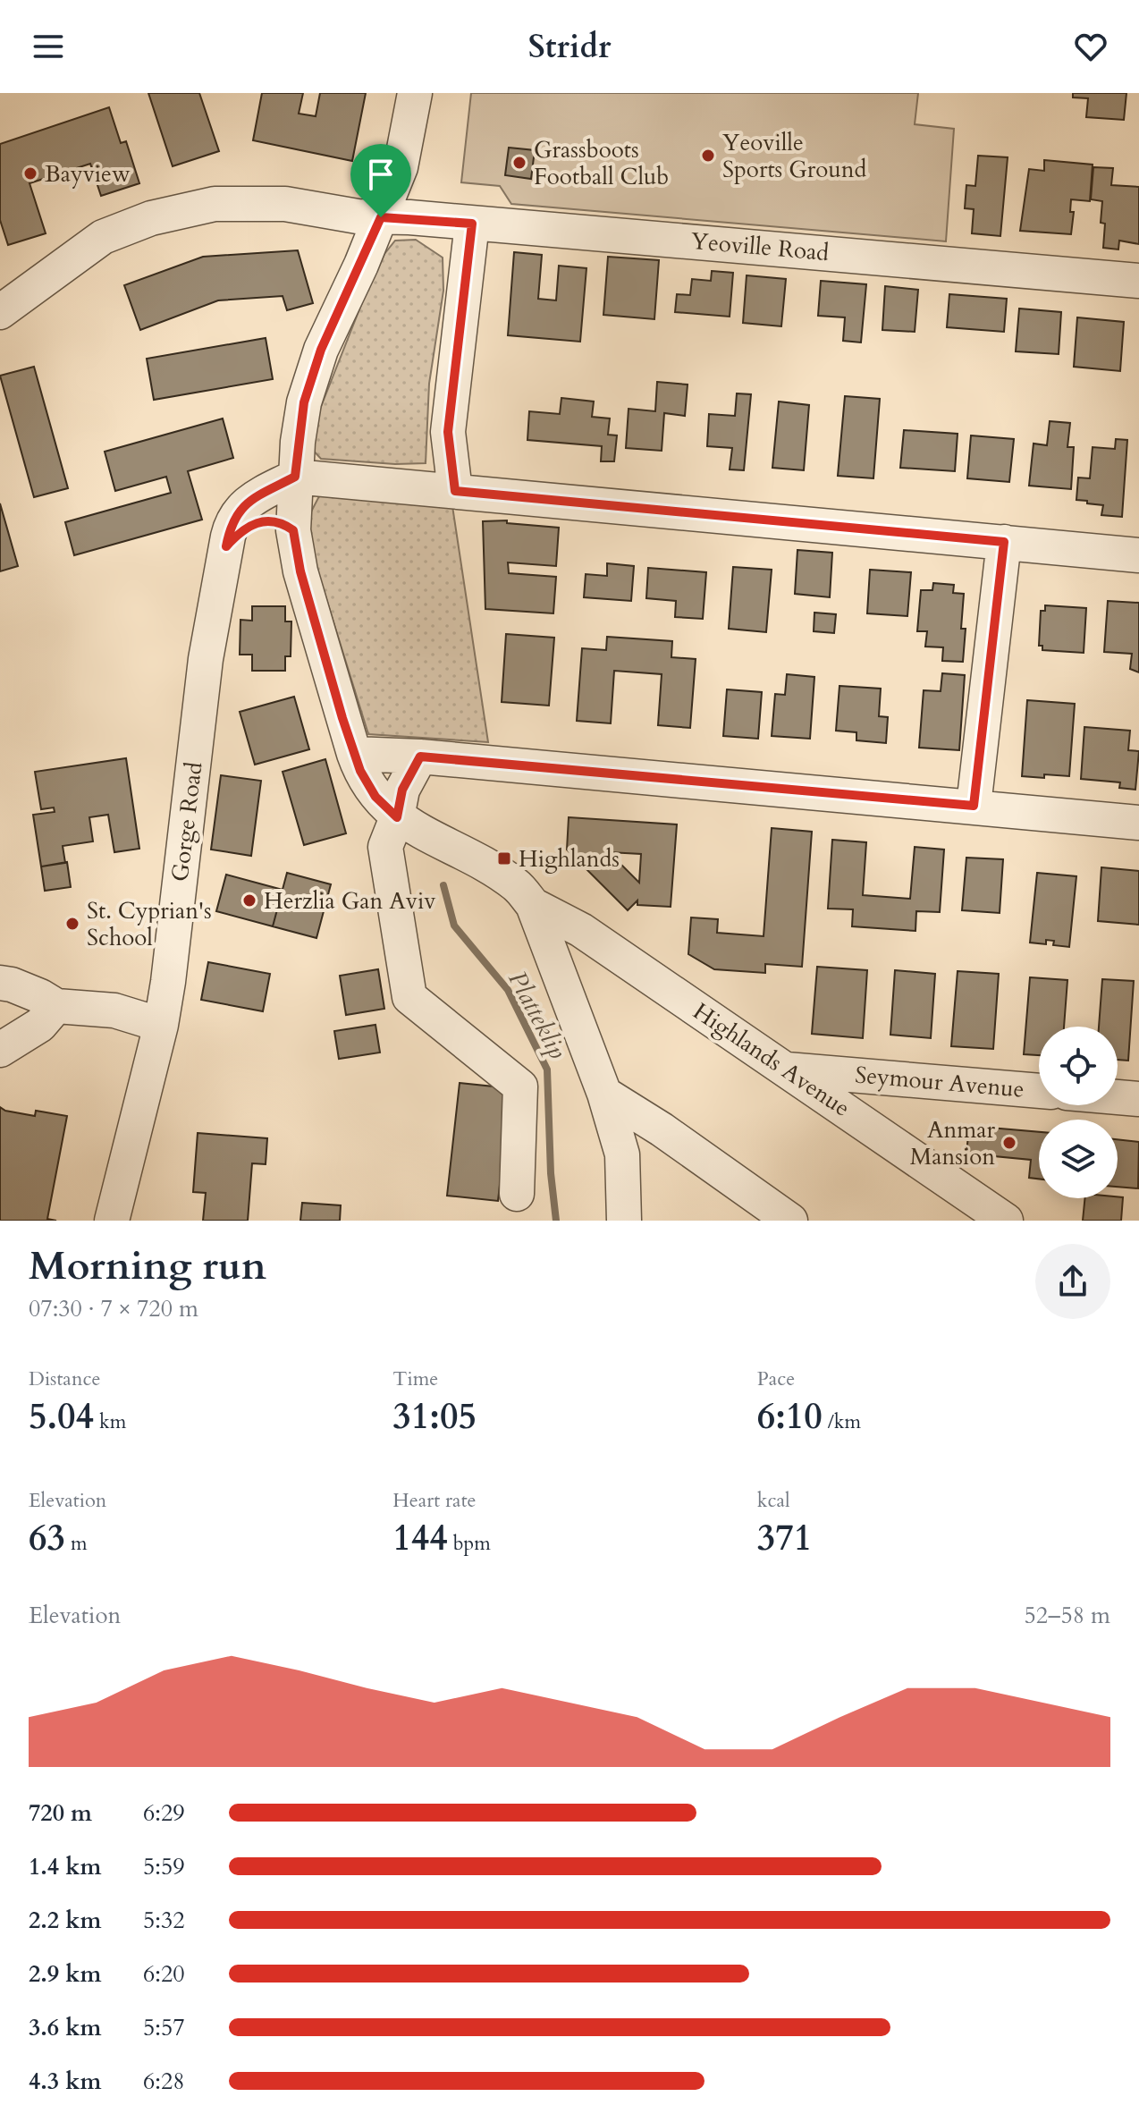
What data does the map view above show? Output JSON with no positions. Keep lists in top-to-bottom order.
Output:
{
  "streets": {
    "street": [
      "Yeoville Road",
      "Gorge Road",
      "Highlands Avenue",
      "Seymour Avenue"
    ]
  },
  "crossings": [
    ["Highlands Avenue", "Seymour Avenue"]
  ],
  "water": ["Platteklip"],
  "places": {
    "other": [
      "Yeoville Sports Ground",
      "Grassboots Football Club",
      "Bayview",
      "Herzlia Gan Aviv",
      "St. Cyprian's School",
      "Anmar Mansion"
    ],
    "transit": ["Highlands"]
  },
  "page": {
    "header": "Stridr",
    "heading": ["Morning run", "07:30 · 7 × 720 m"],
    "stats": [
      ["Distance", "5.04 km"],
      ["Time", "31:05"],
      ["Pace", "6:10 /km"],
      ["Elevation", "63 m"],
      ["Heart rate", "144 bpm"],
      ["kcal", "371"]
    ],
    "chart": ["Elevation", "52–58 m"],
    "list": [
      {
        "name": "720 m",
        "note": "6:29"
      },
      {
        "name": "1.4 km",
        "note": "5:59"
      },
      {
        "name": "2.2 km",
        "note": "5:32"
      },
      {
        "name": "2.9 km",
        "note": "6:20"
      },
      {
        "name": "3.6 km",
        "note": "5:57"
      },
      {
        "name": "4.3 km",
        "note": "6:28"
      }
    ]
  }
}
